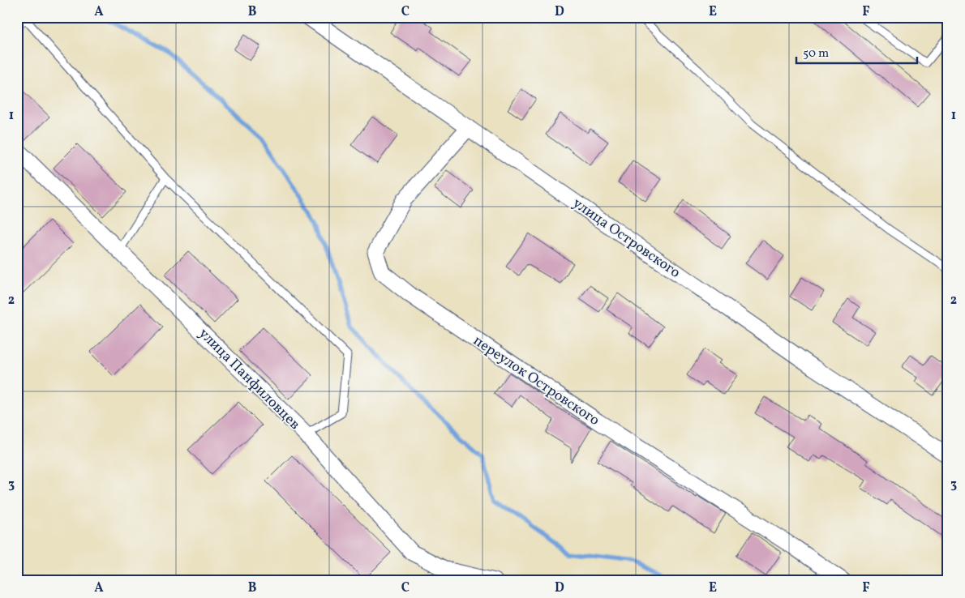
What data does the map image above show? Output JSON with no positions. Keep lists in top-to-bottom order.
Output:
{
  "streets": {
    "street": ["улица Островского", "улица Панфиловцев", "переулок Островского"]
  },
  "crossings": [
    ["улица Островского", "переулок Островского"]
  ],
  "scale_bar": "50 m",
  "grid": {
    "columns": [
      "A",
      "B",
      "C",
      "D",
      "E",
      "F"
    ],
    "rows": ["1", "2", "3"]
  }
}
